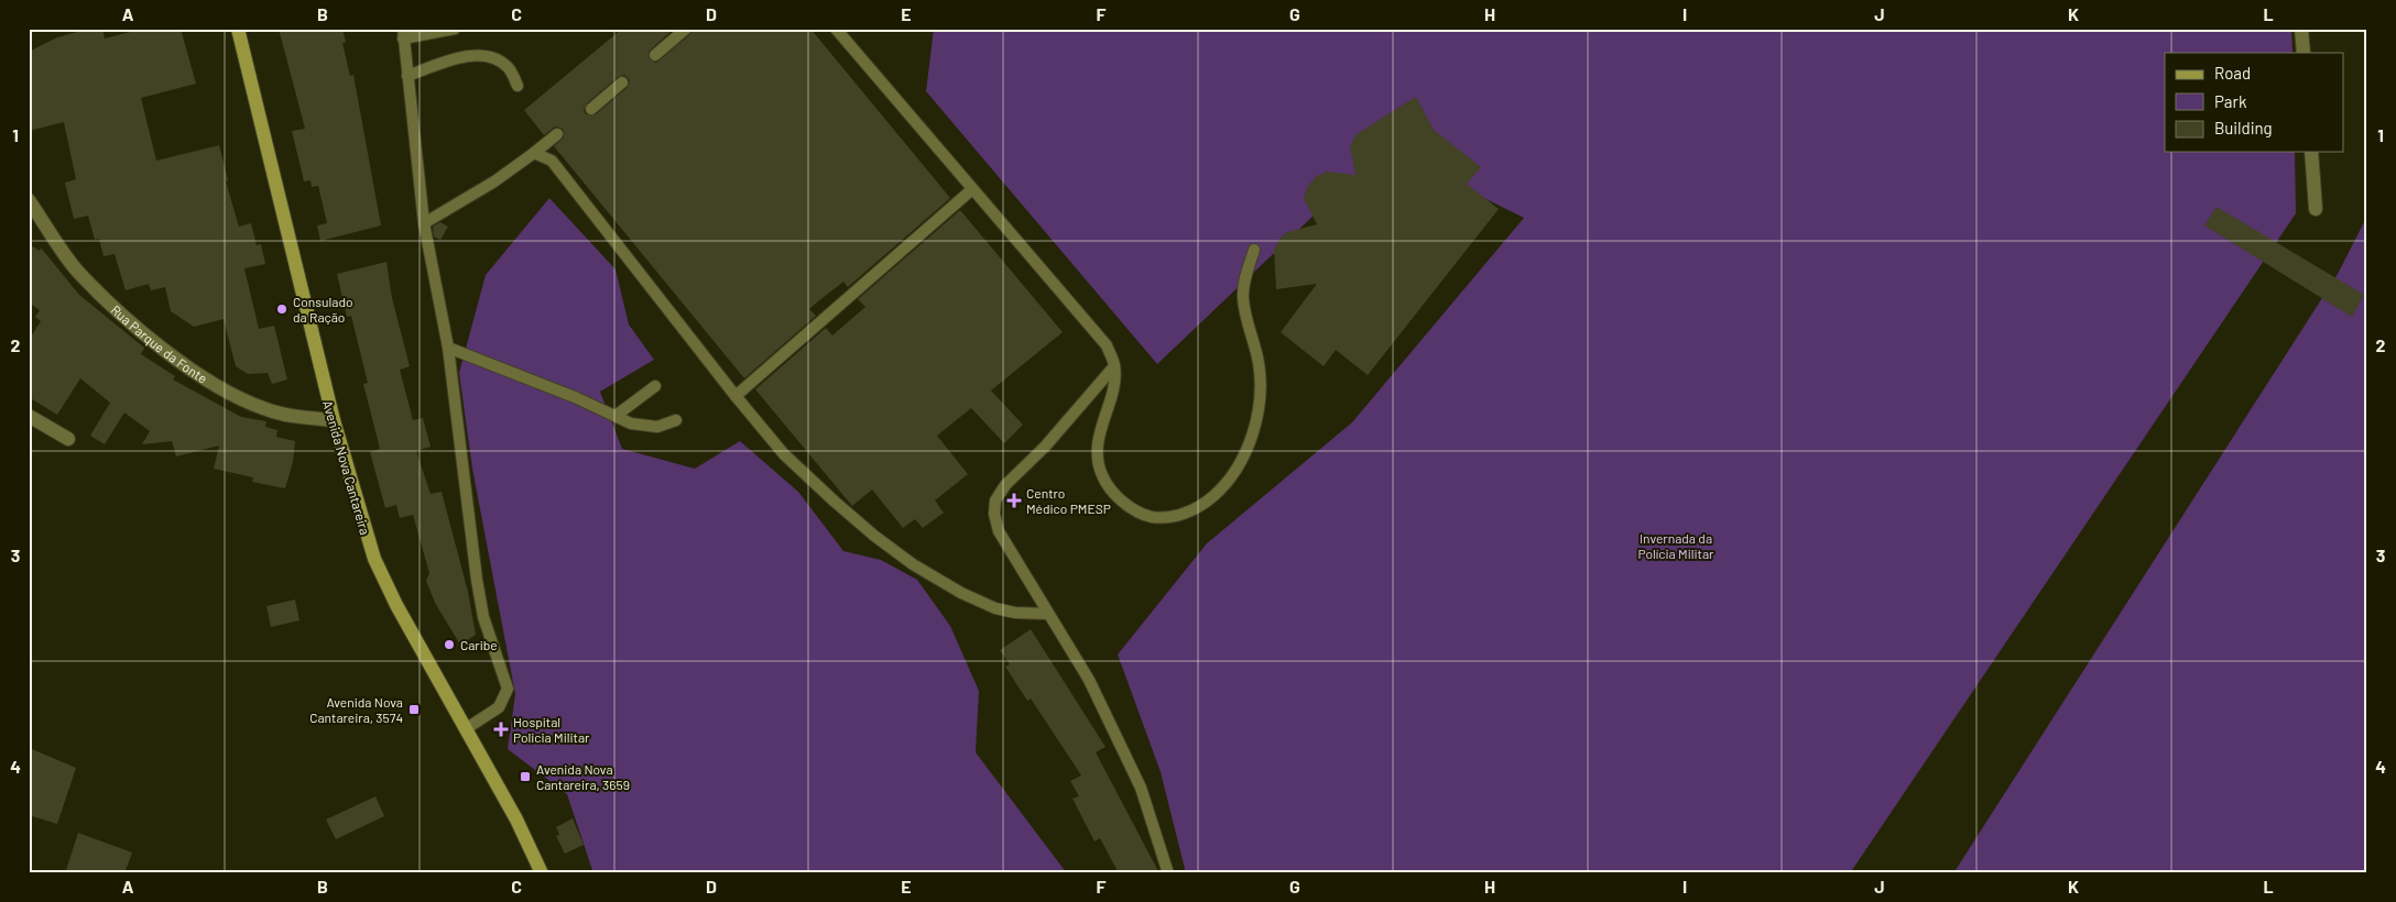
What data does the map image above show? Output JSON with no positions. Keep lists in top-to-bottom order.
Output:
{
  "streets": {
    "main road": ["Avenida Nova Cantareira"],
    "street": ["Rua Parque da Fonte"]
  },
  "crossings": [
    ["Rua Parque da Fonte", "Avenida Nova Cantareira"]
  ],
  "parks": ["Invernada da Polícia Militar"],
  "places": {
    "other": ["Consulado da Ração", "Caribe"],
    "health": ["Centro Médico PMESP", "Hospital Policia Militar"],
    "transit": ["Avenida Nova Cantareira, 3574", "Avenida Nova Cantareira, 3659"]
  },
  "legend": ["Road", "Park", "Building"],
  "grid": {
    "columns": [
      "A",
      "B",
      "C",
      "D",
      "E",
      "F",
      "G",
      "H",
      "I",
      "J",
      "K",
      "L"
    ],
    "rows": [
      "1",
      "2",
      "3",
      "4"
    ]
  }
}
